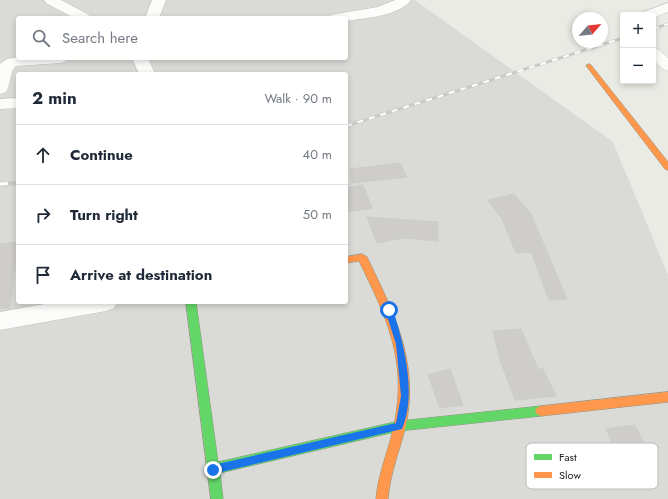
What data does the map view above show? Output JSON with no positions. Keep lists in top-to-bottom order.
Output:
{
  "legend": ["Fast", "Slow"],
  "north": "top right",
  "page": {
    "map_buttons": ["+", "−"],
    "search": "Search here",
    "heading": ["2 min", "Walk · 90 m"],
    "list": [
      ["Continue", "40 m"],
      ["Turn right", "50 m"],
      "Arrive at destination"
    ]
  }
}
